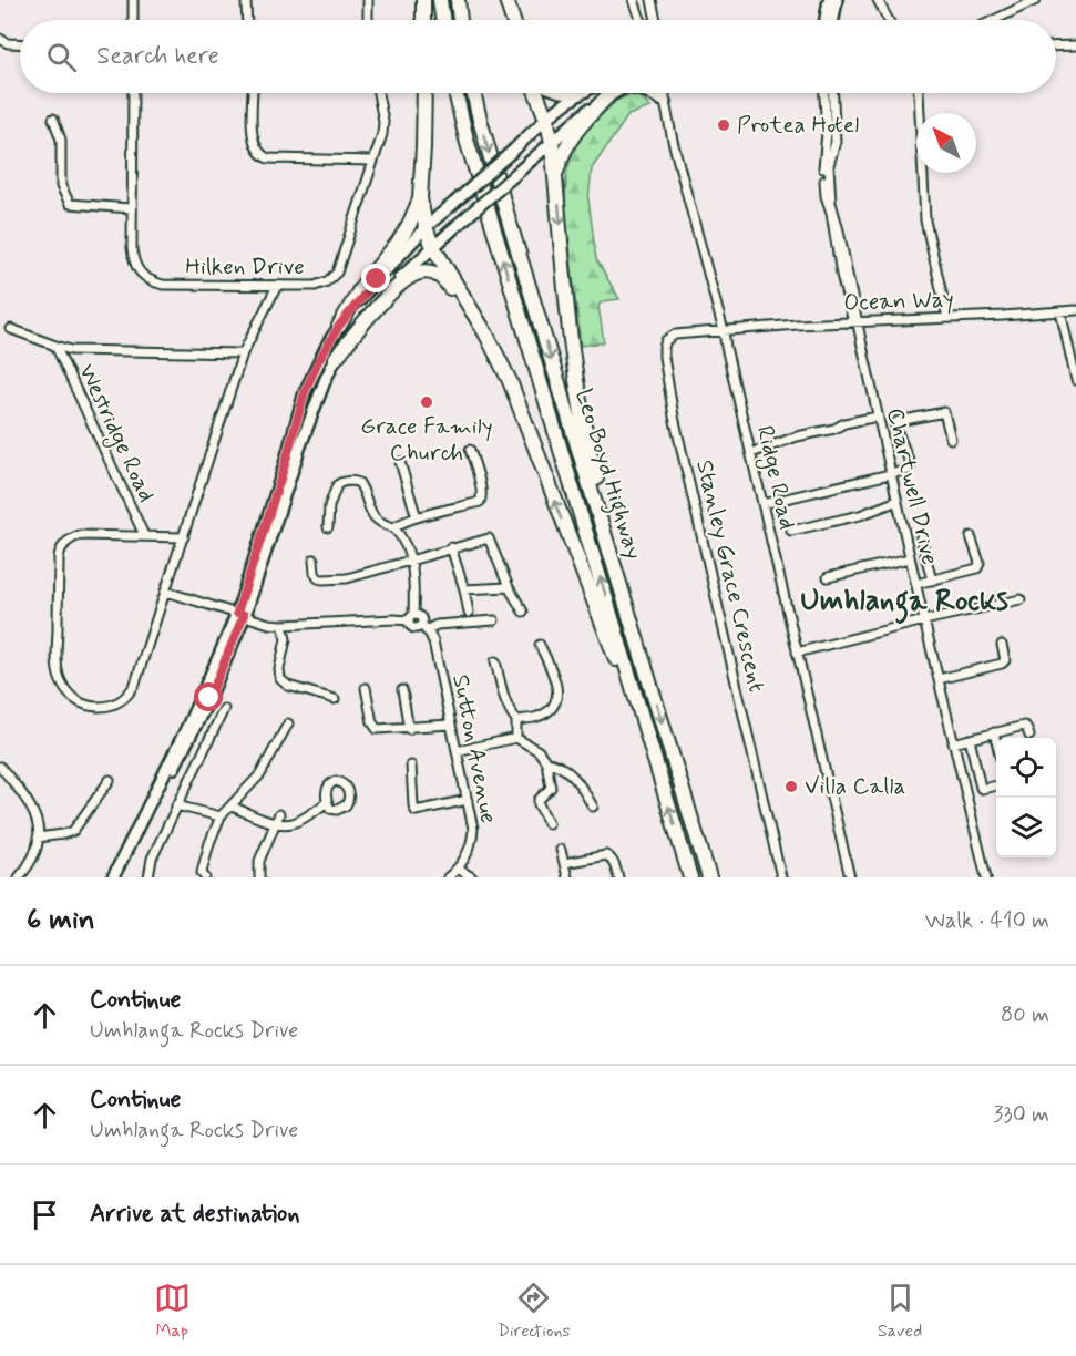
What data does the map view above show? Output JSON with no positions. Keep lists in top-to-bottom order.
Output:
{
  "streets": {
    "highway": ["Leo Boyd Highway"],
    "street": [
      "Hilken Drive",
      "Ocean Way",
      "Westridge Road",
      "Ridge Road",
      "Chartwell Drive",
      "Stanley Grace Crescent",
      "Sutton Avenue"
    ]
  },
  "crossings": [
    ["Hilken Drive", "Westridge Road"],
    ["Ocean Way", "Ridge Road"],
    ["Ocean Way", "Chartwell Drive"],
    ["Ocean Way", "Stanley Grace Crescent"],
    ["Ridge Road", "Stanley Grace Crescent"]
  ],
  "districts": ["Umhlanga Rocks"],
  "places": ["Protea Hotel", "Grace Family Church", "Villa Calla"],
  "north": "top left",
  "page": {
    "search": "Search here",
    "heading": ["6 min", "Walk · 410 m"],
    "list": [
      ["Continue", "Umhlanga Rocks Drive", "80 m"],
      ["Continue", "Umhlanga Rocks Drive", "330 m"],
      "Arrive at destination"
    ],
    "nav": ["Map", "Directions", "Saved"]
  }
}
